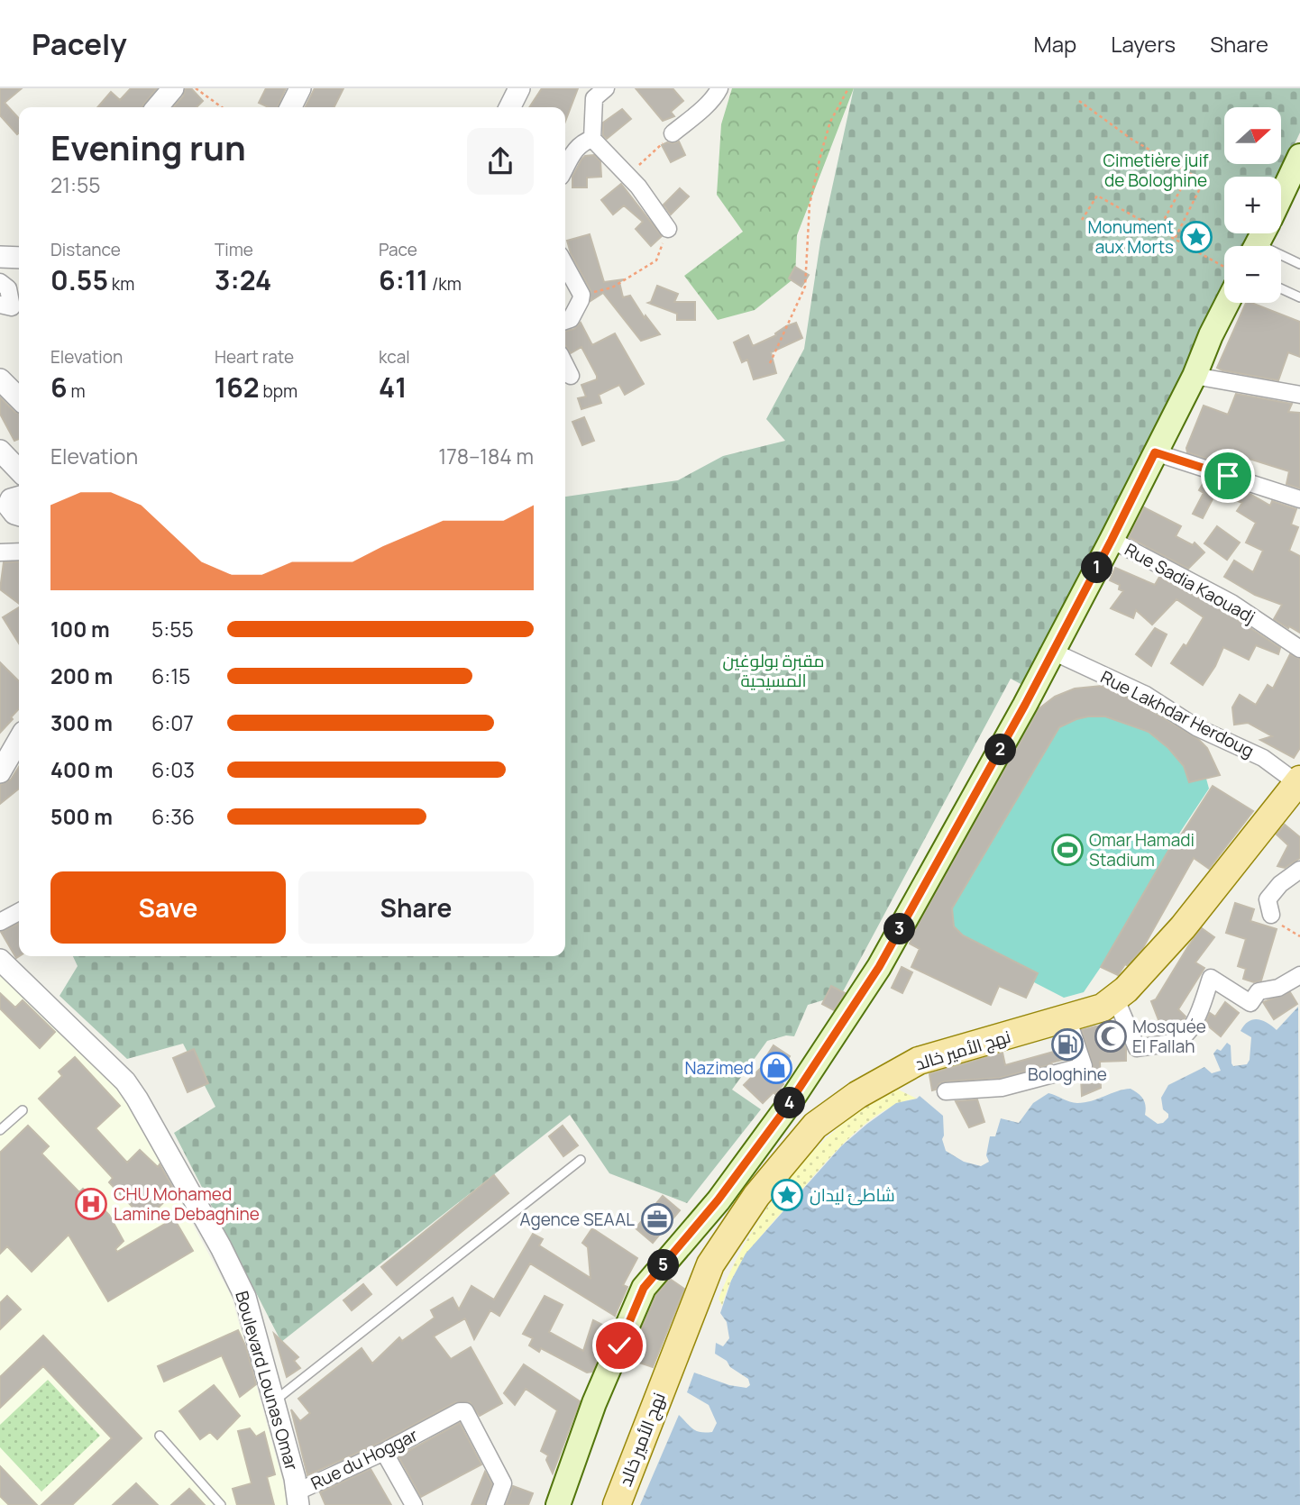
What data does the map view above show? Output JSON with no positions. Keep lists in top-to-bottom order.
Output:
{
  "streets": {
    "main road": ["نهج الأمير خالد"],
    "street": [
      "Rue Sadia Kaouadj",
      "Rue Lakhdar Herdoug",
      "Boulevard Lounas Omar",
      "Rue du Hoggar"
    ]
  },
  "crossings": [
    ["Rue Lakhdar Herdoug", "نهج الأمير خالد"],
    ["Boulevard Lounas Omar", "Rue du Hoggar"]
  ],
  "parks": ["Cimetière juif de Bologhine", "مقبرة بولوغين المسيحية"],
  "places": {
    "place": ["Monument aux Morts", "شاطئ ليدان"],
    "sports": ["Omar Hamadi Stadium"],
    "mosque": ["Mosquée El Fallah"],
    "fuel station": ["Bologhine"],
    "shop": ["Nazimed"],
    "hospital": ["CHU Mohamed Lamine Debaghine"],
    "office": ["Agence SEAAL"]
  },
  "north": "right",
  "page": {
    "header": "Pacely",
    "nav": ["Map", "Layers", "Share"],
    "map_buttons": ["+", "−"],
    "heading": ["Evening run", "21:55"],
    "stats": [
      ["Distance", "0.55 km"],
      ["Time", "3:24"],
      ["Pace", "6:11 /km"],
      ["Elevation", "6 m"],
      ["Heart rate", "162 bpm"],
      ["kcal", "41"]
    ],
    "chart": ["Elevation", "178–184 m"],
    "pins": [
      "1",
      "2",
      "3",
      "4",
      "5"
    ],
    "list": [
      {
        "name": "100 m",
        "note": "5:55"
      },
      {
        "name": "200 m",
        "note": "6:15"
      },
      {
        "name": "300 m",
        "note": "6:07"
      },
      {
        "name": "400 m",
        "note": "6:03"
      },
      {
        "name": "500 m",
        "note": "6:36"
      }
    ],
    "buttons": ["Save", "Share"]
  }
}
